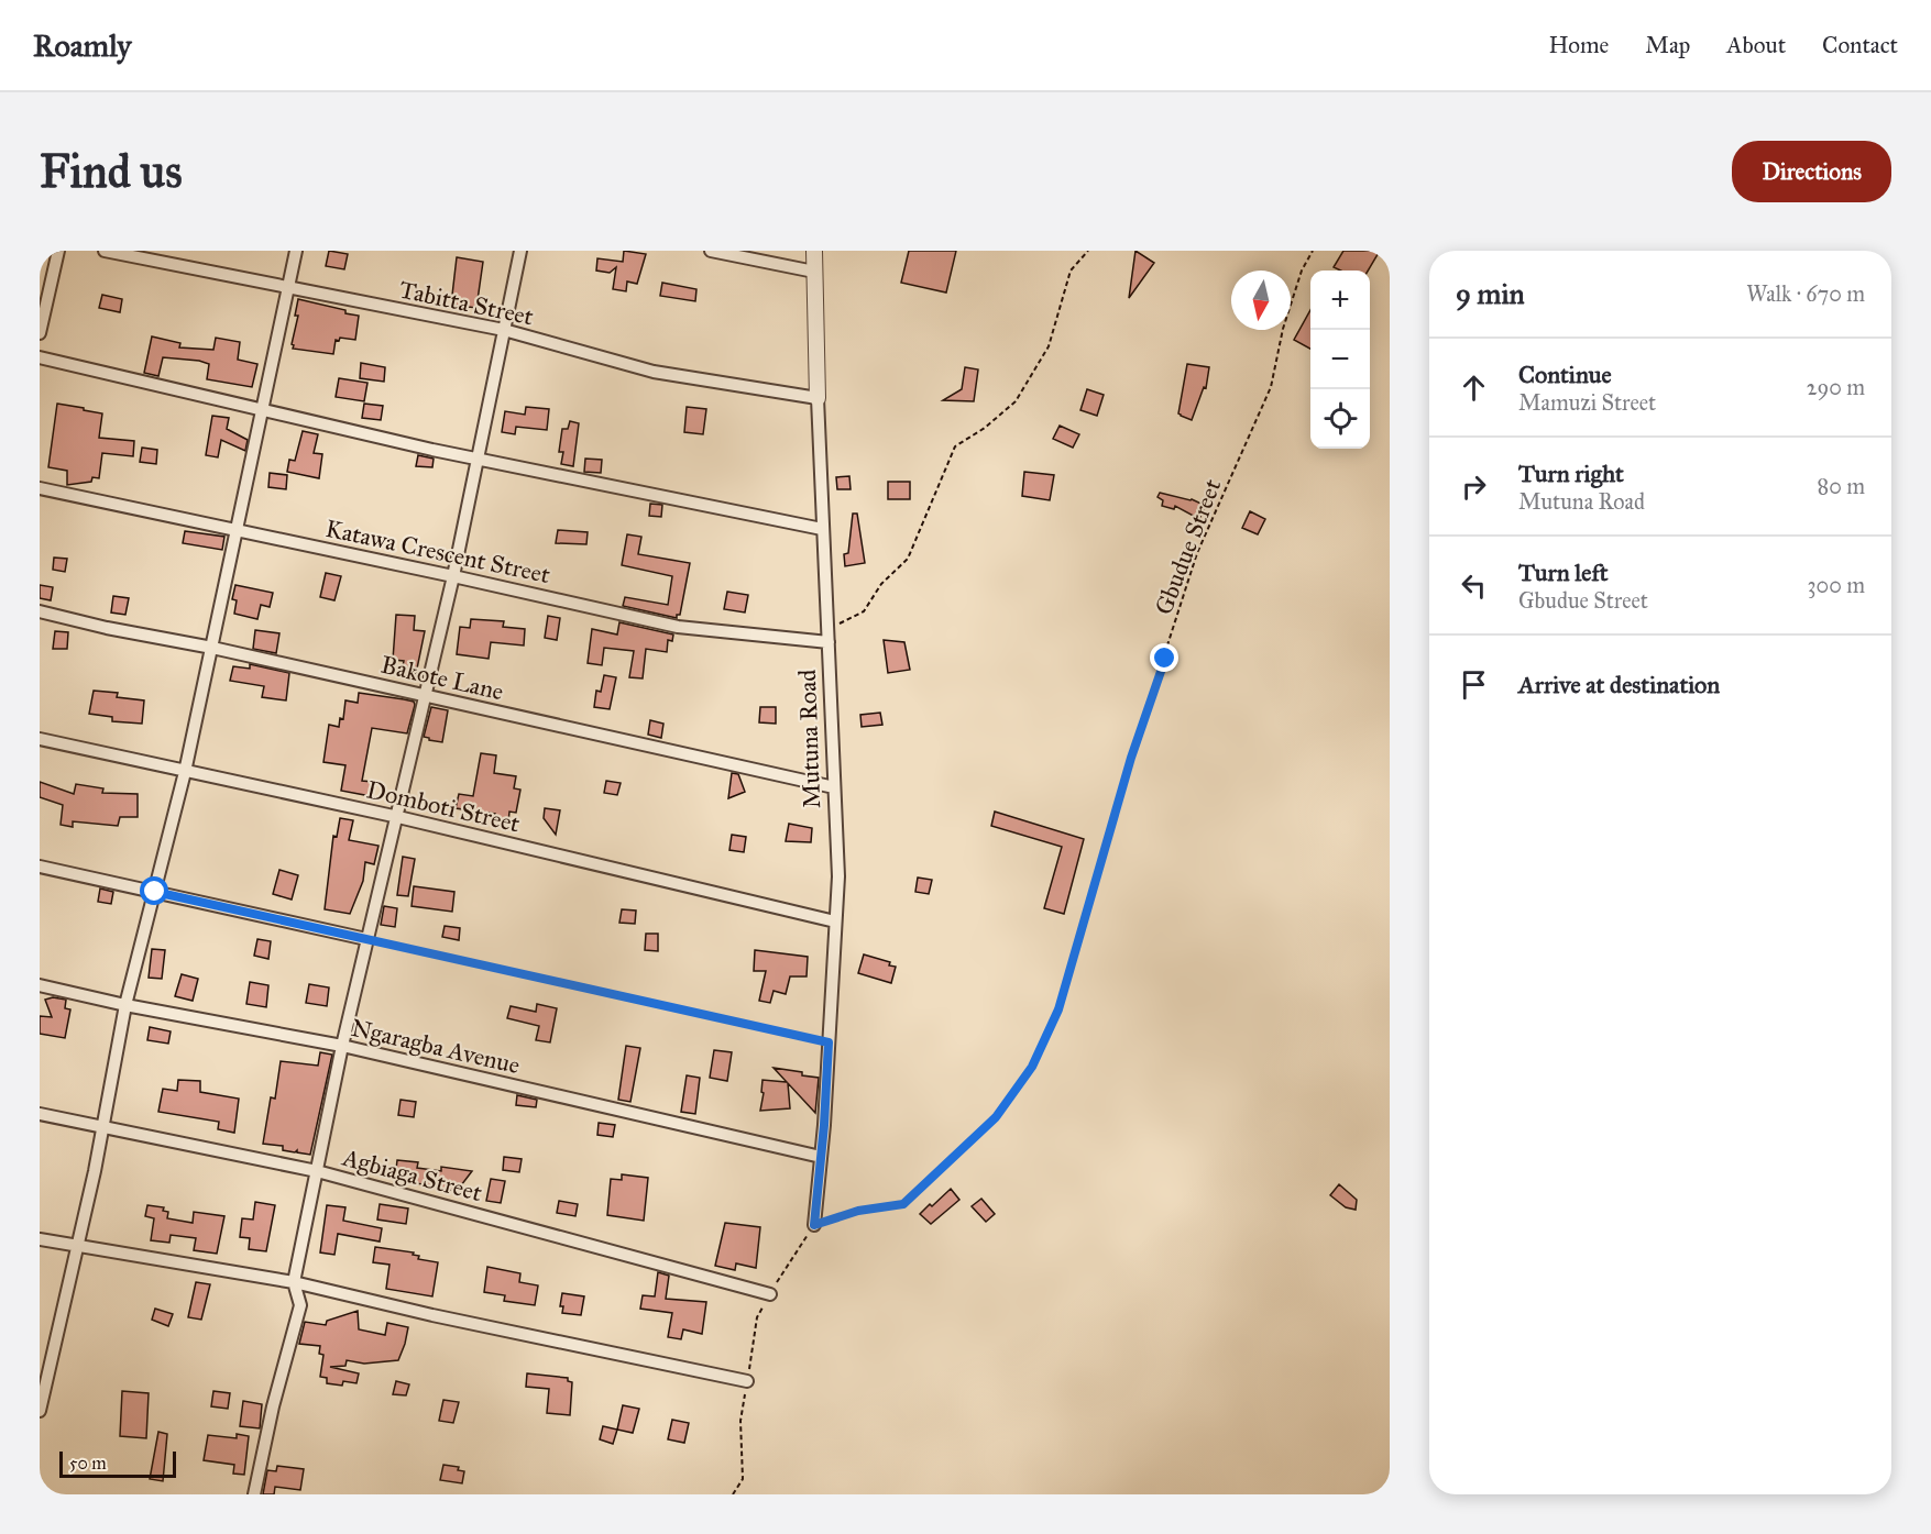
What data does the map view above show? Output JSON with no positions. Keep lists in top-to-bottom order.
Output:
{
  "streets": {
    "street": [
      "Tabitta Street",
      "Katawa Crescent Street",
      "Bakote Lane",
      "Mutuna Road",
      "Domboti Street",
      "Ngaragba Avenue",
      "Agbiaga Street"
    ],
    "path": ["Gbudue Street"]
  },
  "crossings": [
    ["Tabitta Street", "Mutuna Road"],
    ["Gbudue Street", "Mutuna Road"],
    ["Katawa Crescent Street", "Mutuna Road"],
    ["Bakote Lane", "Mutuna Road"],
    ["Mutuna Road", "Domboti Street"],
    ["Mutuna Road", "Ngaragba Avenue"]
  ],
  "scale_bar": "50 m",
  "north": "bottom",
  "page": {
    "header": "Roamly",
    "nav": [
      "Home",
      "Map",
      "About",
      "Contact"
    ],
    "buttons": "Directions",
    "title": "Find us",
    "heading": ["9 min", "Walk · 670 m"],
    "map_buttons": ["+", "−"],
    "list": [
      ["Continue", "Mamuzi Street", "290 m"],
      ["Turn right", "Mutuna Road", "80 m"],
      ["Turn left", "Gbudue Street", "300 m"],
      "Arrive at destination"
    ],
    "scale": "50 m"
  }
}
